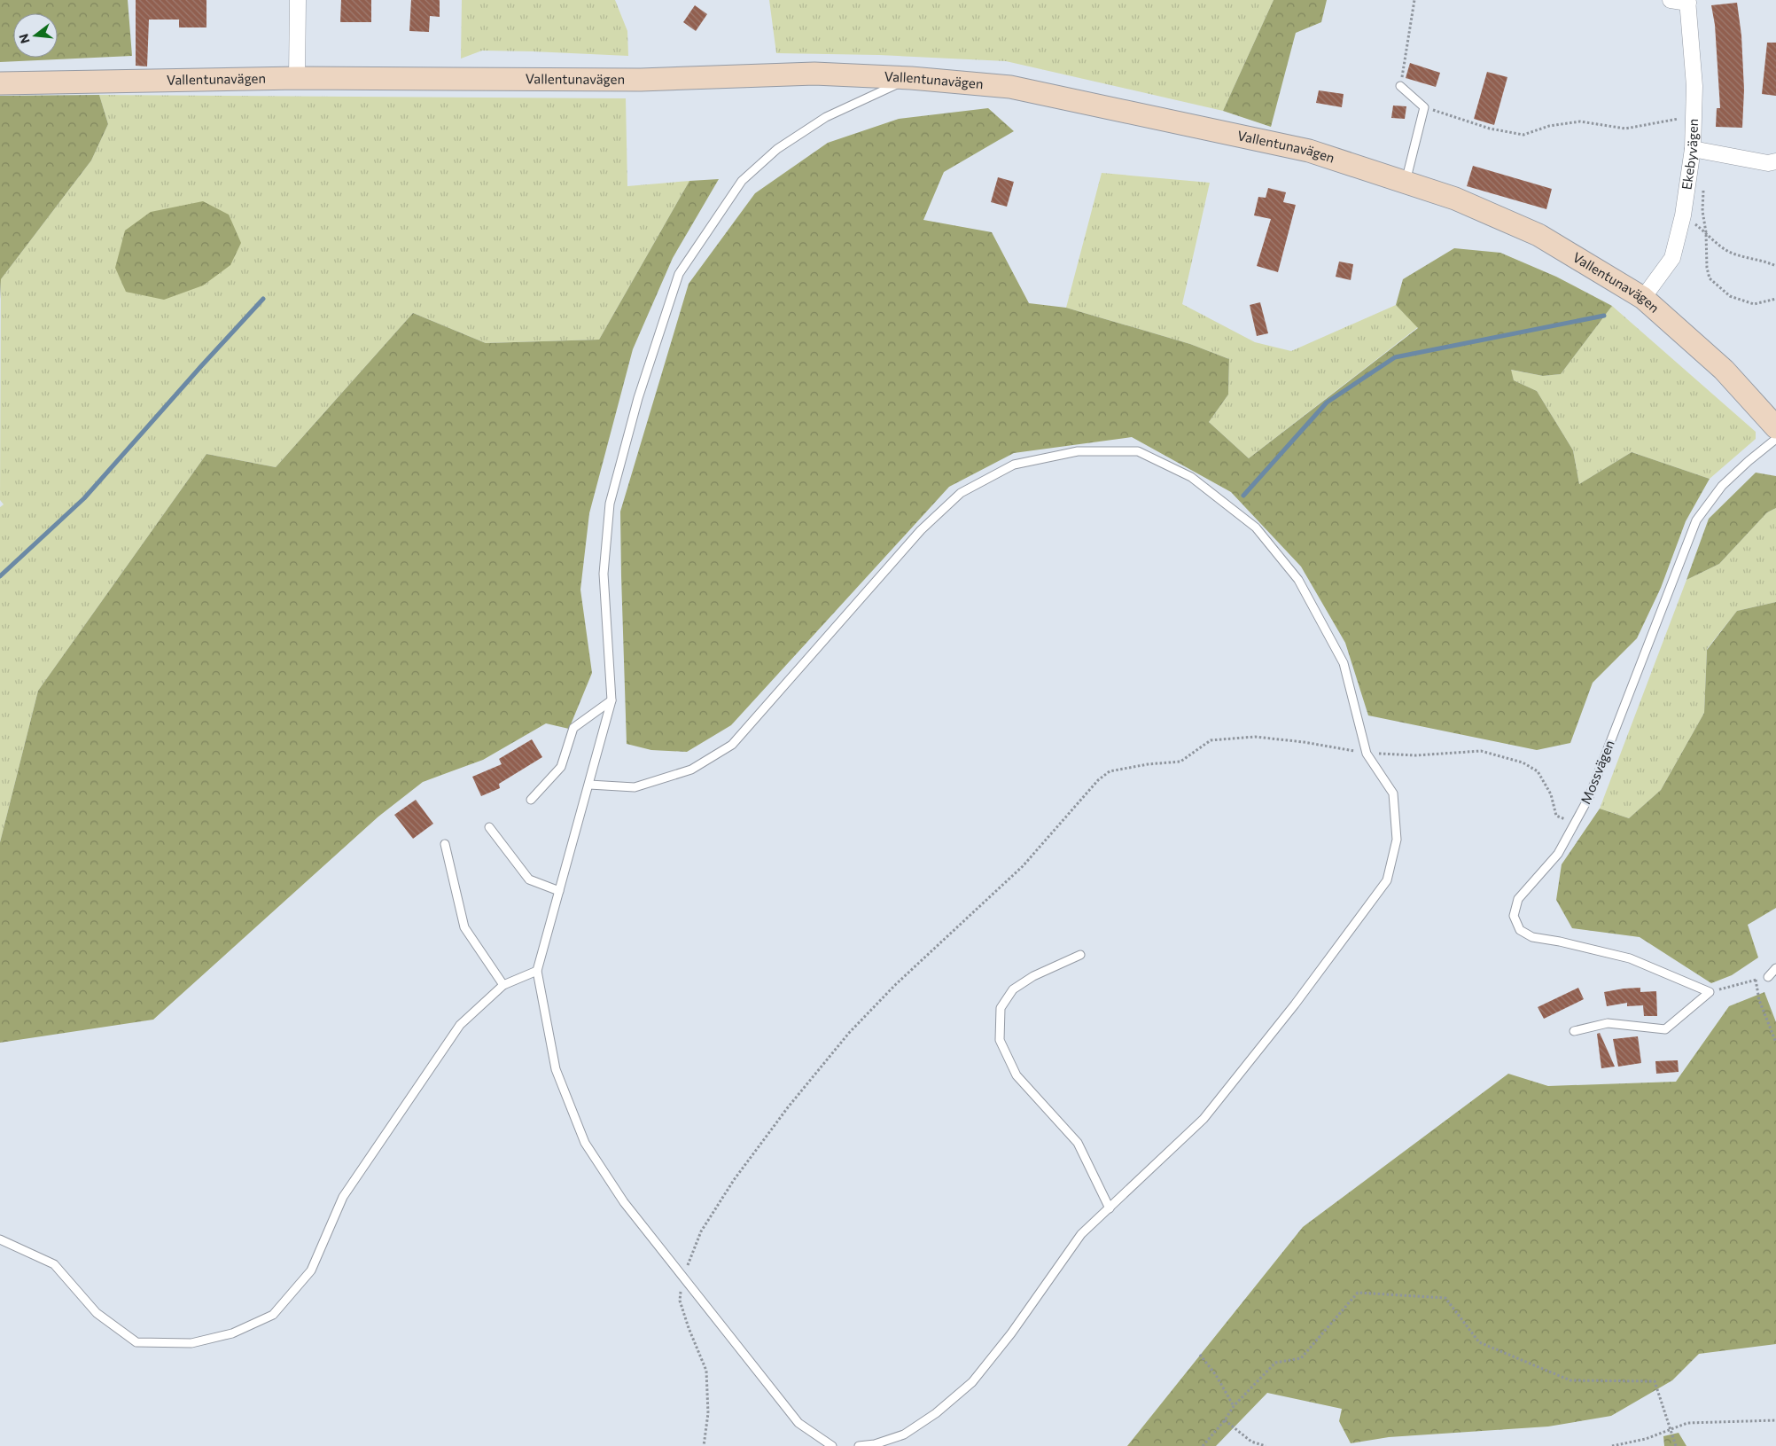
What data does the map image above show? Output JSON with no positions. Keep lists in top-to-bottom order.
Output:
{
  "streets": {
    "main road": ["Vallentunavägen"],
    "street": ["Ekebyvägen"],
    "lane": ["Mossvägen"]
  },
  "crossings": [
    ["Vallentunavägen", "Ekebyvägen"]
  ],
  "north": "left"
}
